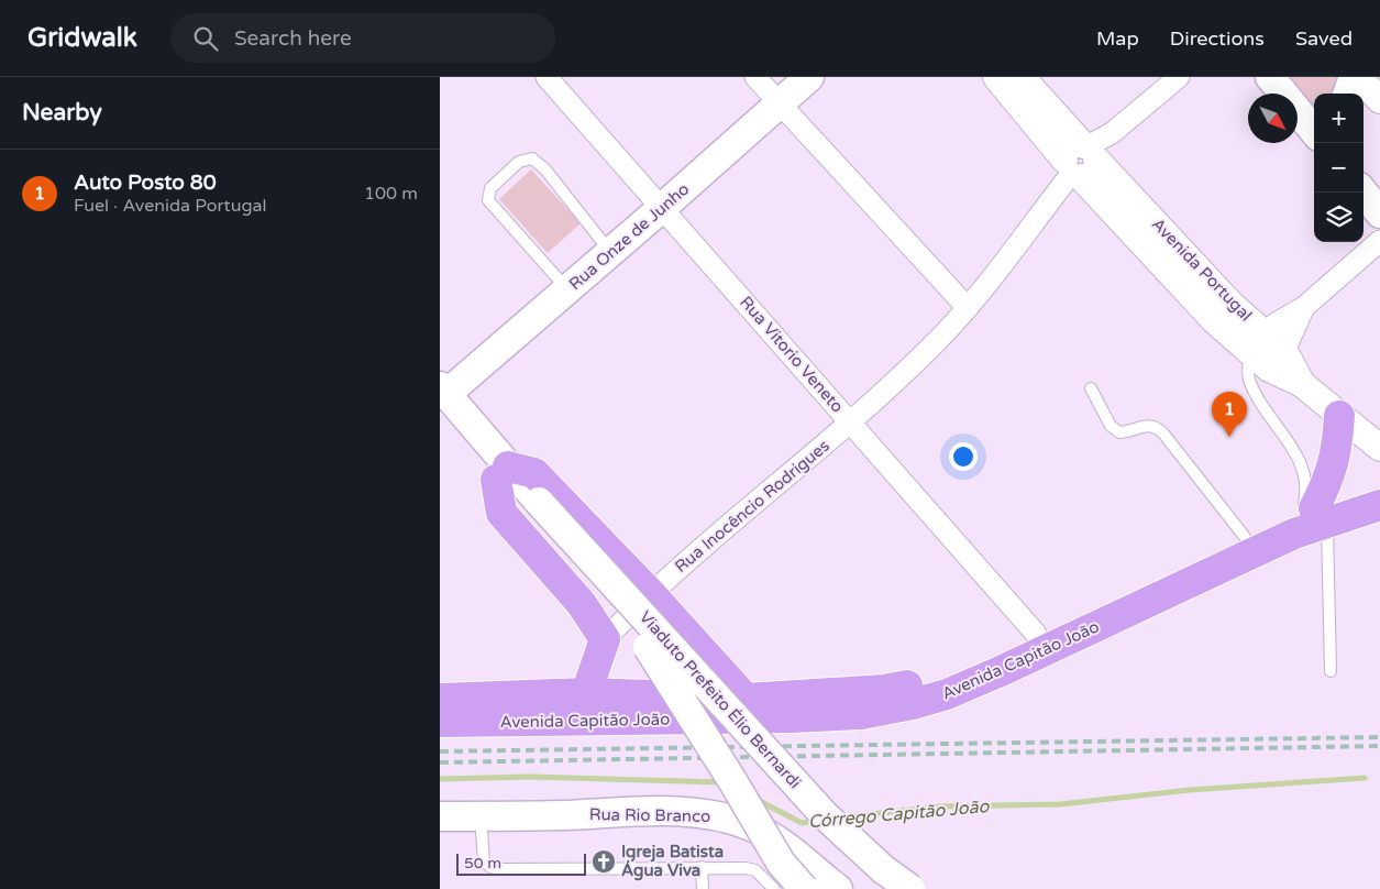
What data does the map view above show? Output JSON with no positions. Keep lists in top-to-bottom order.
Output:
{
  "streets": {
    "highway": ["Avenida Capitão João"],
    "main road": ["Rua Onze de Junho", "Viaduto Prefeito Élio Bernardi", "Rua Rio Branco"],
    "street": ["Avenida Portugal", "Rua Vitorio Veneto", "Rua Inocêncio Rodrigues"]
  },
  "crossings": [
    ["Rua Onze de Junho", "Rua Vitorio Veneto"],
    ["Avenida Portugal", "Rua Inocêncio Rodrigues"],
    ["Rua Vitorio Veneto", "Rua Inocêncio Rodrigues"],
    ["Rua Vitorio Veneto", "Avenida Capitão João"]
  ],
  "water": ["Córrego Capitão João"],
  "places": {
    "church": ["Igreja Batista Água Viva"]
  },
  "scale_bar": "50 m",
  "north": "bottom right",
  "page": {
    "header": "Gridwalk",
    "search": "Search here",
    "nav": ["Map", "Directions", "Saved"],
    "heading": "Nearby",
    "map_buttons": ["+", "−"],
    "list": [
      {
        "mark": "1",
        "name": "Auto Posto 80",
        "note": "Fuel · Avenida Portugal",
        "value": "100 m"
      }
    ],
    "pins": "1",
    "scale": "50 m"
  }
}
